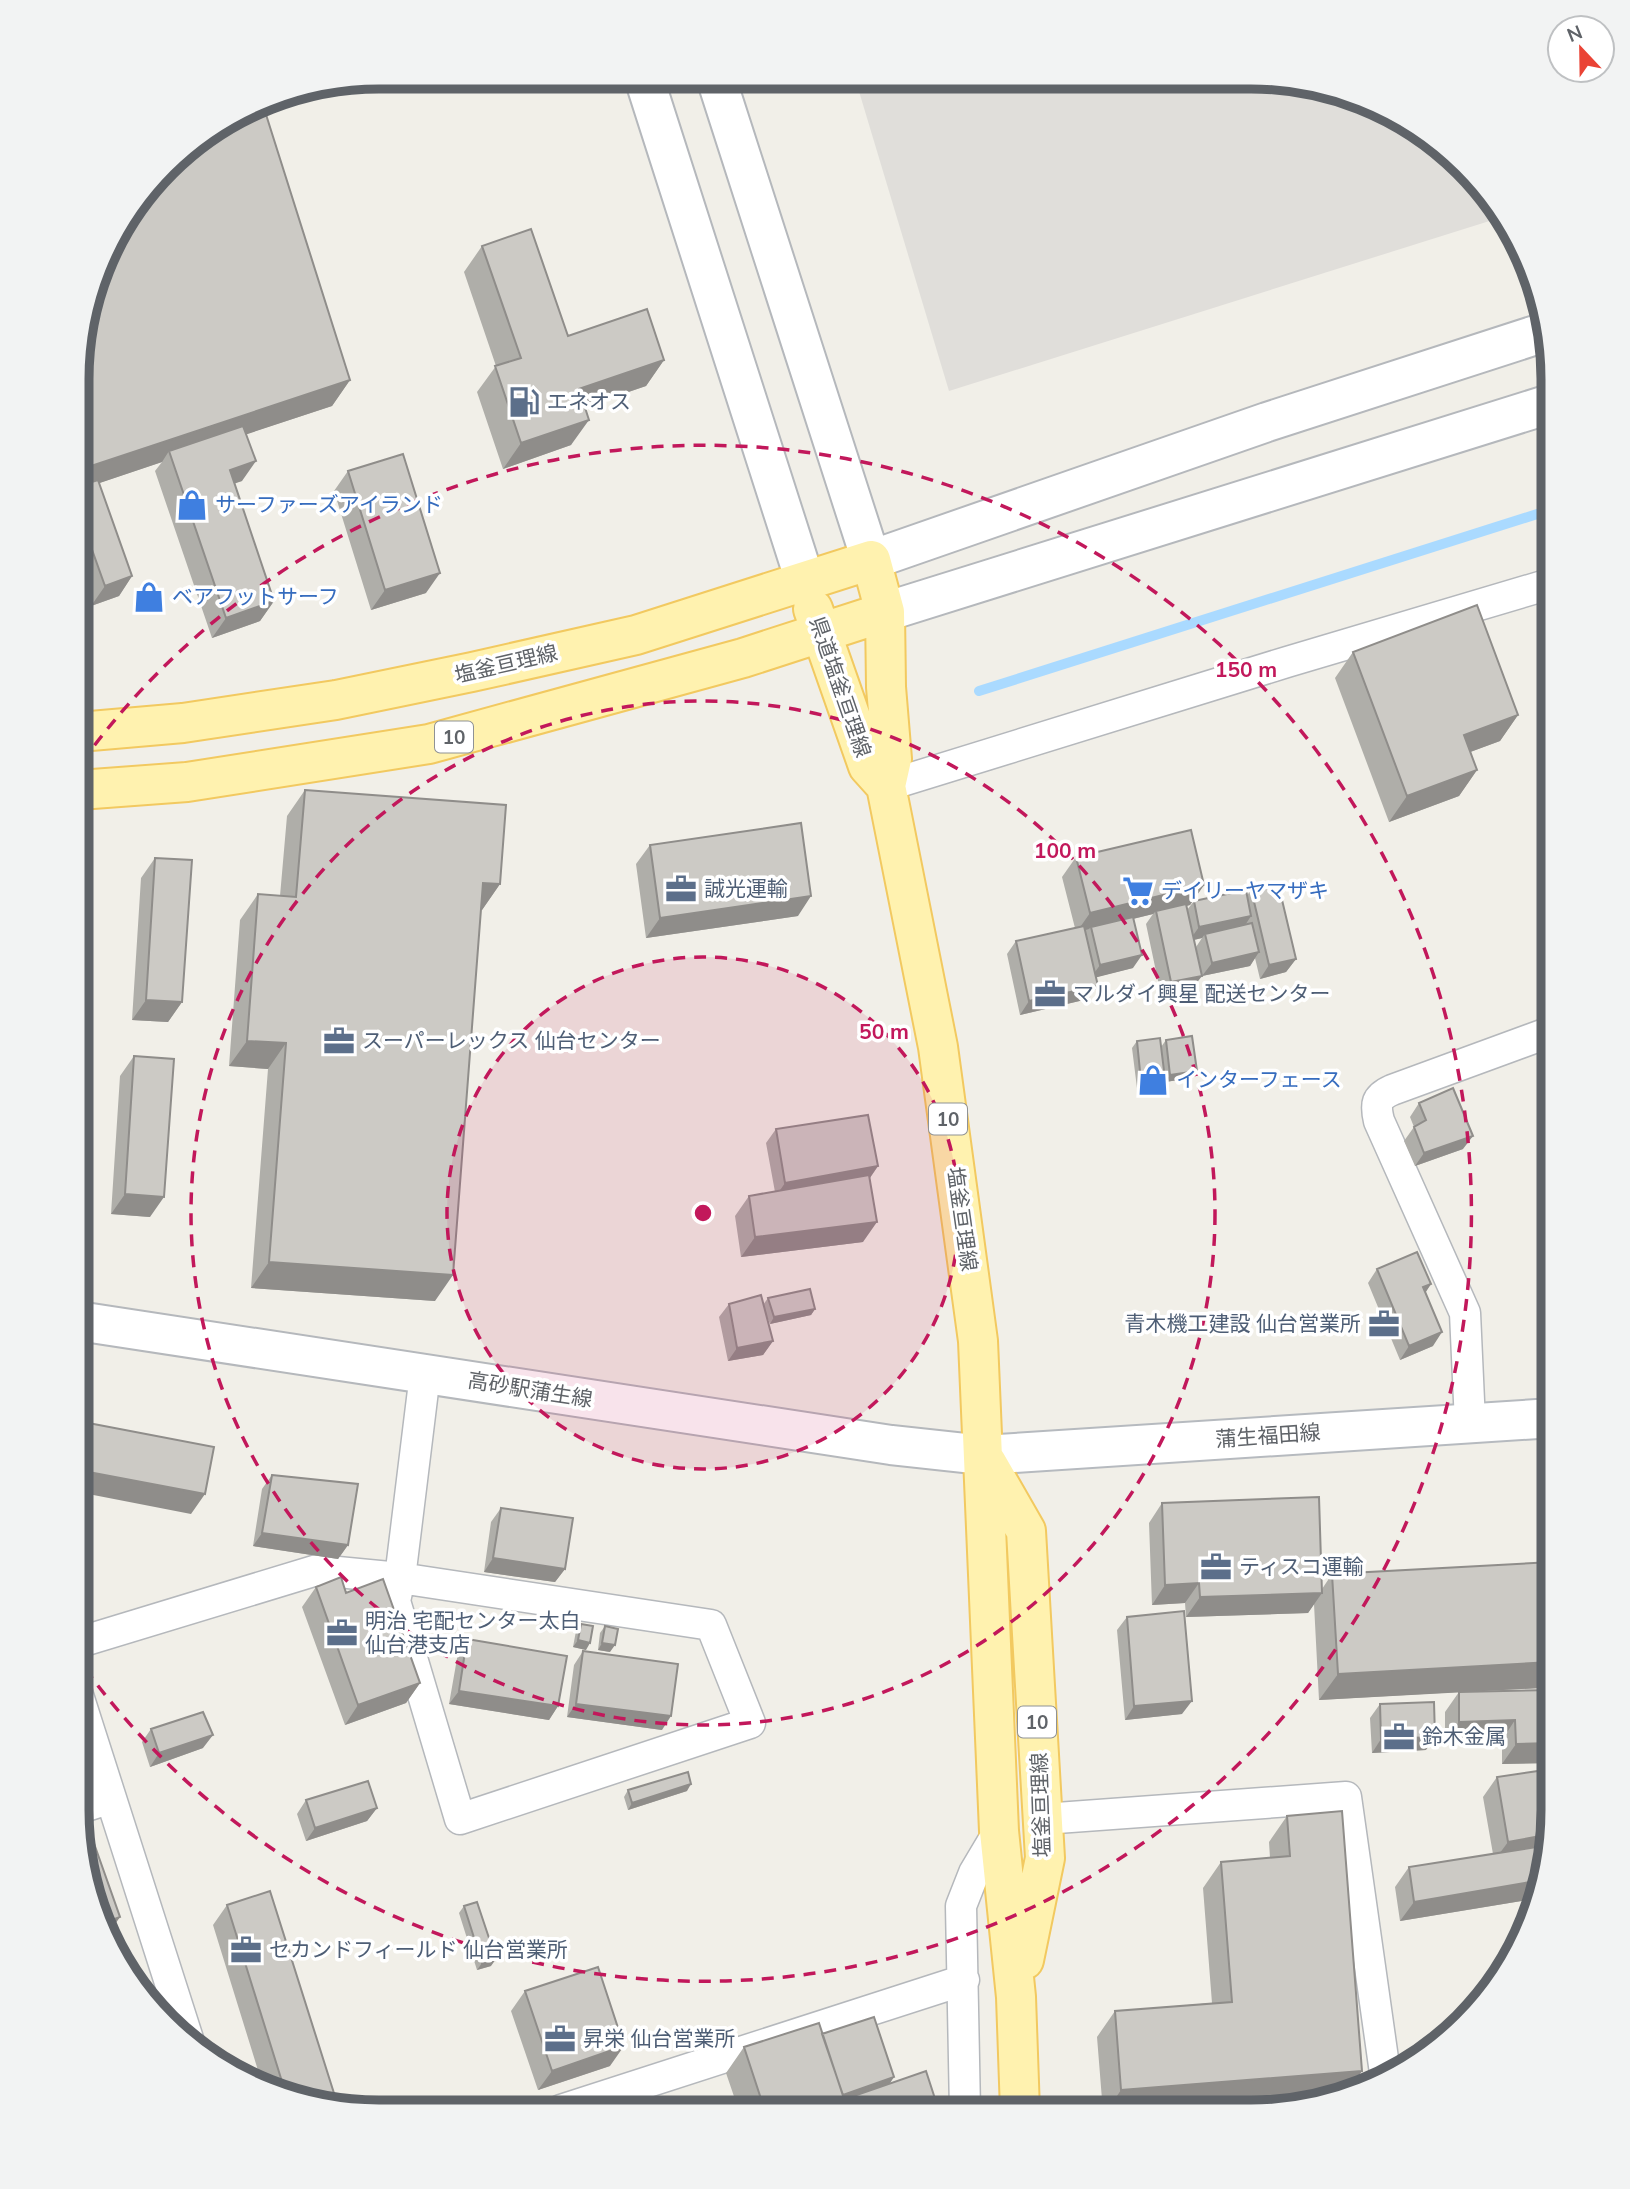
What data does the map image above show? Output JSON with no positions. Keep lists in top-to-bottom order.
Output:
{
  "streets": {
    "main road": ["塩釜亘理線", "県道塩釜亘理線", "10"],
    "street": ["高砂駅蒲生線", "蒲生福田線"]
  },
  "crossings": [
    ["塩釜亘理線", "県道塩釜亘理線"],
    ["塩釜亘理線", "10"],
    ["塩釜亘理線", "高砂駅蒲生線"],
    ["塩釜亘理線", "蒲生福田線"],
    ["県道塩釜亘理線", "10"],
    ["高砂駅蒲生線", "蒲生福田線"]
  ],
  "places": {
    "fuel station": ["エネオス"],
    "shop": ["サーファーズアイランド", "ベアフットサーフ", "インターフェース"],
    "office": [
      "誠光運輸",
      "マルダイ興星 配送センター",
      "スーパーレックス 仙台センター",
      "青木機工建設 仙台営業所",
      "ティスコ運輸",
      "明治 宅配センター太白 仙台港支店",
      "鈴木金属",
      "セカンドフィールド 仙台営業所",
      "昇栄 仙台営業所"
    ],
    "supermarket": ["デイリーヤマザキ"]
  },
  "north": "top",
  "rings": ["150 m", "100 m", "50 m"]
}
